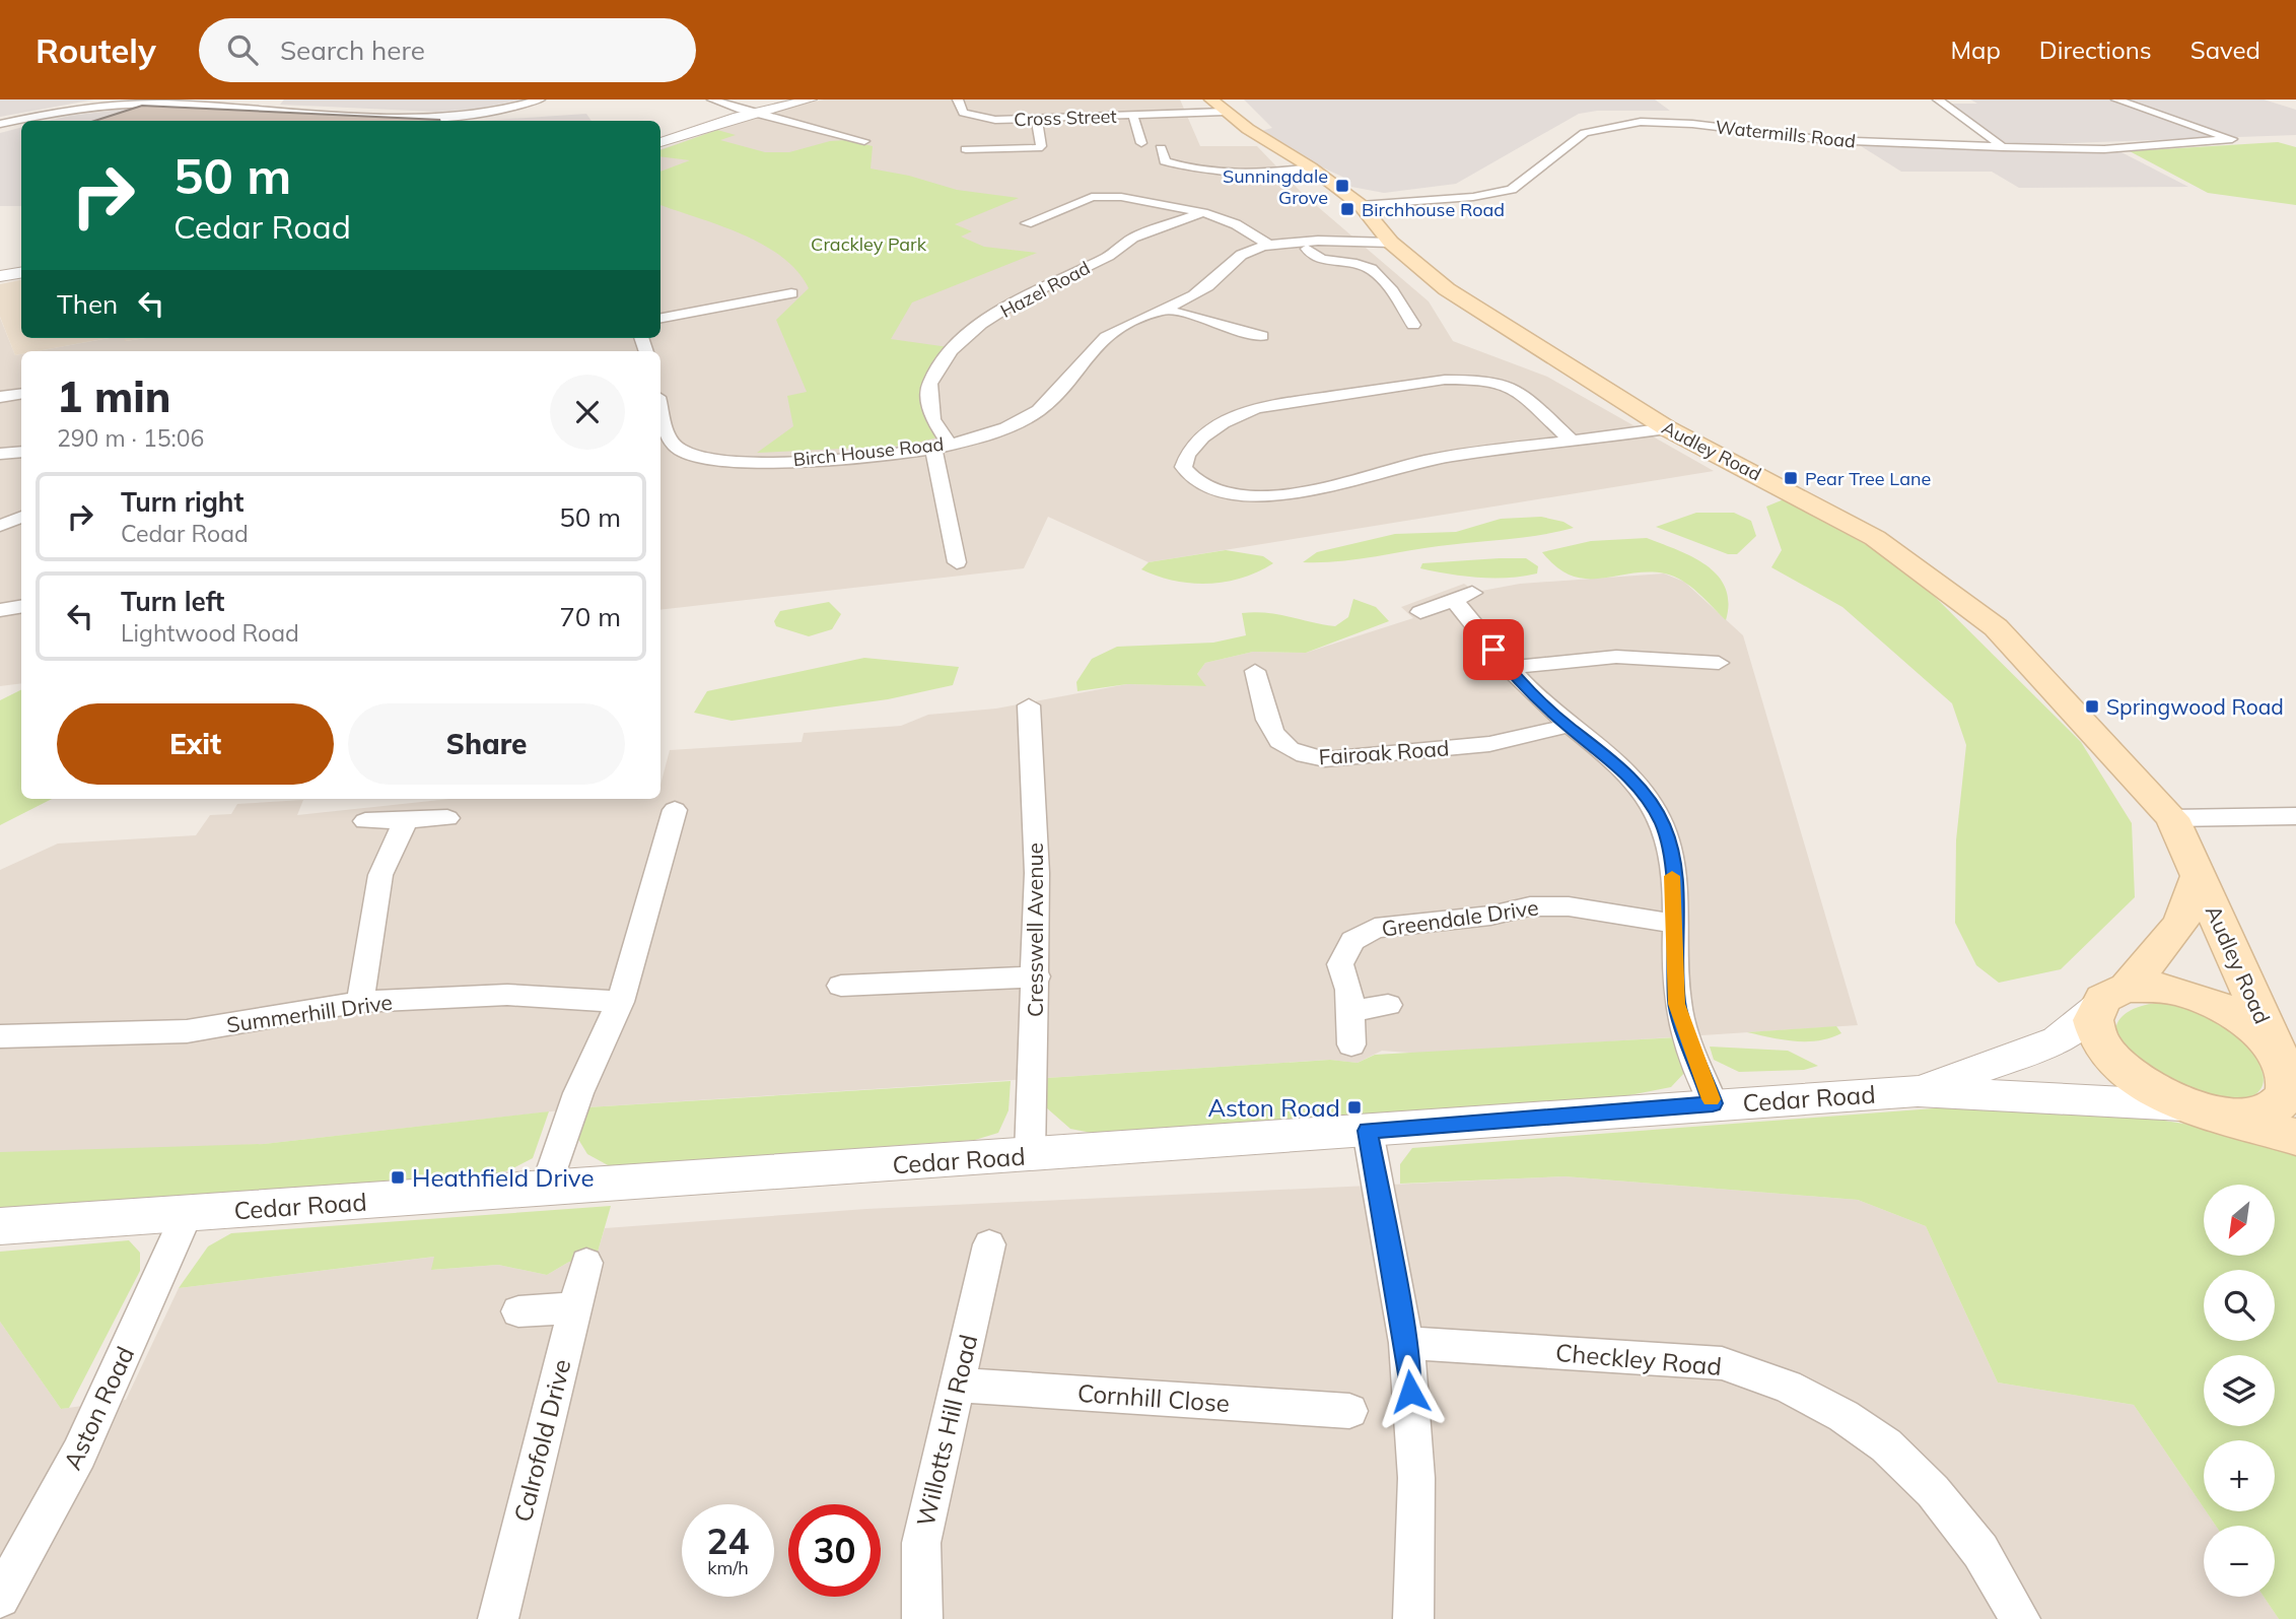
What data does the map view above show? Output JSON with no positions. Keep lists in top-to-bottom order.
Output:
{
  "streets": {
    "main road": ["Audley Road"],
    "street": [
      "Cross Street",
      "Watermills Road",
      "Hazel Road",
      "Birch House Road",
      "Fairoak Road",
      "Greendale Drive",
      "Cresswell Avenue",
      "Summerhill Drive",
      "Cedar Road",
      "Checkley Road",
      "Cornhill Close",
      "Aston Road",
      "Willotts Hill Road",
      "Calrofold Drive"
    ]
  },
  "crossings": [
    ["Cross Street", "Audley Road"],
    ["Watermills Road", "Audley Road"],
    ["Hazel Road", "Birch House Road"],
    ["Audley Road", "Birch House Road"],
    ["Cresswell Avenue", "Cedar Road"],
    ["Cedar Road", "Aston Road"],
    ["Cornhill Close", "Willotts Hill Road"]
  ],
  "parks": ["Crackley Park"],
  "places": {
    "transit": [
      "Sunningdale Grove",
      "Birchhouse Road",
      "Pear Tree Lane",
      "Springwood Road",
      "Aston Road",
      "Heathfield Drive"
    ]
  },
  "north": "bottom left",
  "page": {
    "header": "Routely",
    "search": "Search here",
    "nav": ["Map", "Directions", "Saved"],
    "turn": ["50 m", "Cedar Road"],
    "then": "Then",
    "heading": ["1 min", "290 m · 15:06"],
    "list": [
      {
        "name": "Turn right",
        "note": "Cedar Road",
        "value": "50 m"
      },
      {
        "name": "Turn left",
        "note": "Lightwood Road",
        "value": "70 m"
      }
    ],
    "buttons": ["Exit", "Share"],
    "map_buttons": ["+", "−"],
    "speed": "24 km/h",
    "limit": "30"
  }
}
